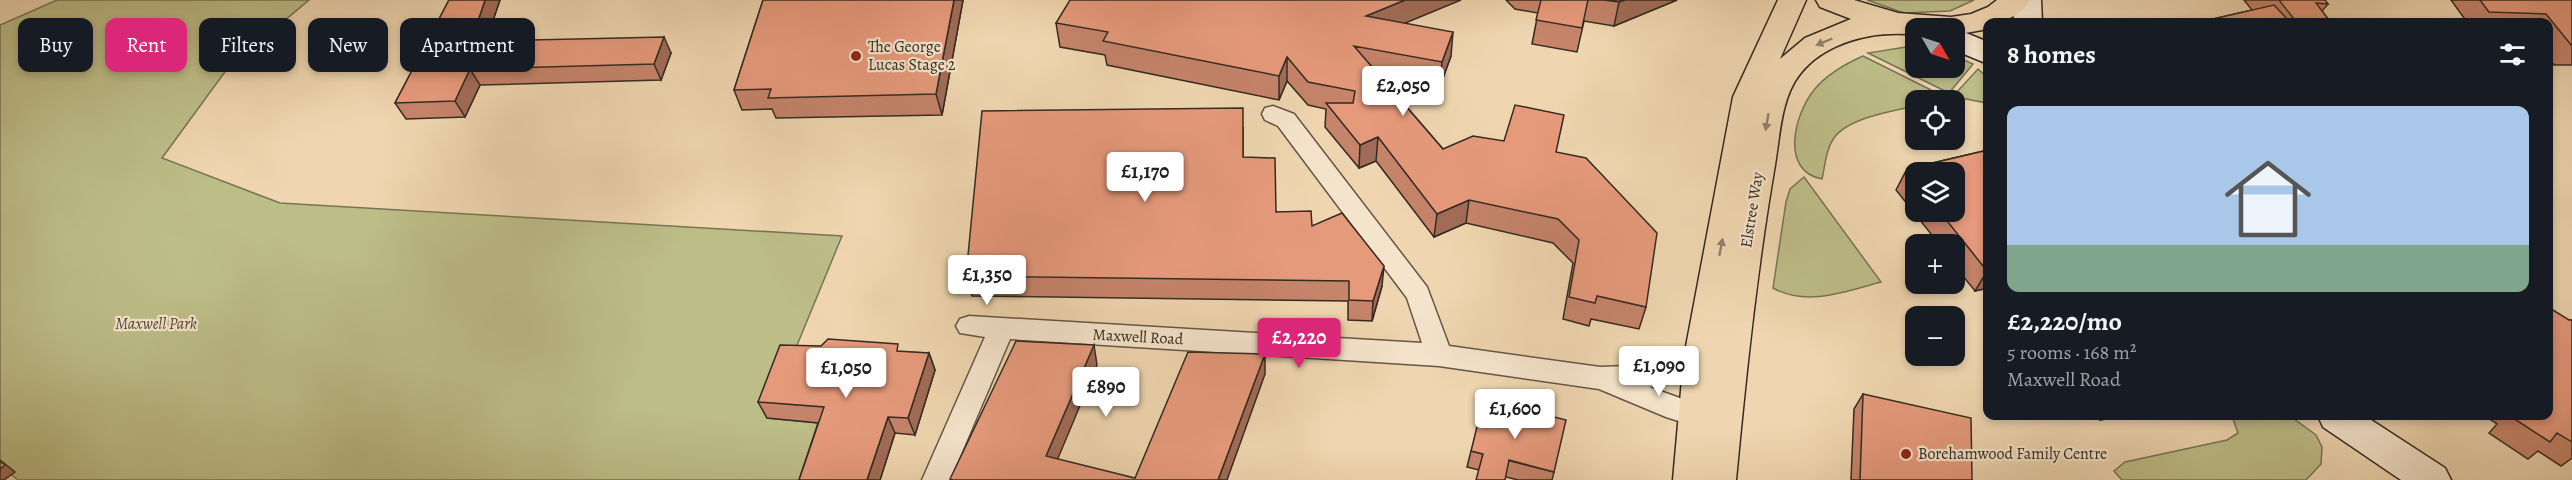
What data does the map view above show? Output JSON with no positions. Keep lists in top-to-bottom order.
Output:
{
  "streets": {
    "main road": ["Elstree Way"],
    "street": ["Maxwell Road"]
  },
  "crossings": [
    ["Elstree Way", "Maxwell Road"]
  ],
  "parks": ["Maxwell Park"],
  "places": ["The George Lucas Stage 2", "Borehamwood Family Centre"],
  "north": "bottom right",
  "page": {
    "map_buttons": ["+", "−"],
    "chip": [
      "Buy",
      "Rent",
      "Filters",
      "New",
      "Apartment"
    ],
    "heading": "8 homes",
    "price": [
      "£2,050",
      "£1,170",
      "£1,350",
      "£2,220",
      "£1,090",
      "£1,050",
      "£890",
      "£1,600"
    ],
    "list": [
      {
        "name": "£2,220/mo",
        "note": "5 rooms · 168 m² · Maxwell Road"
      }
    ]
  }
}
